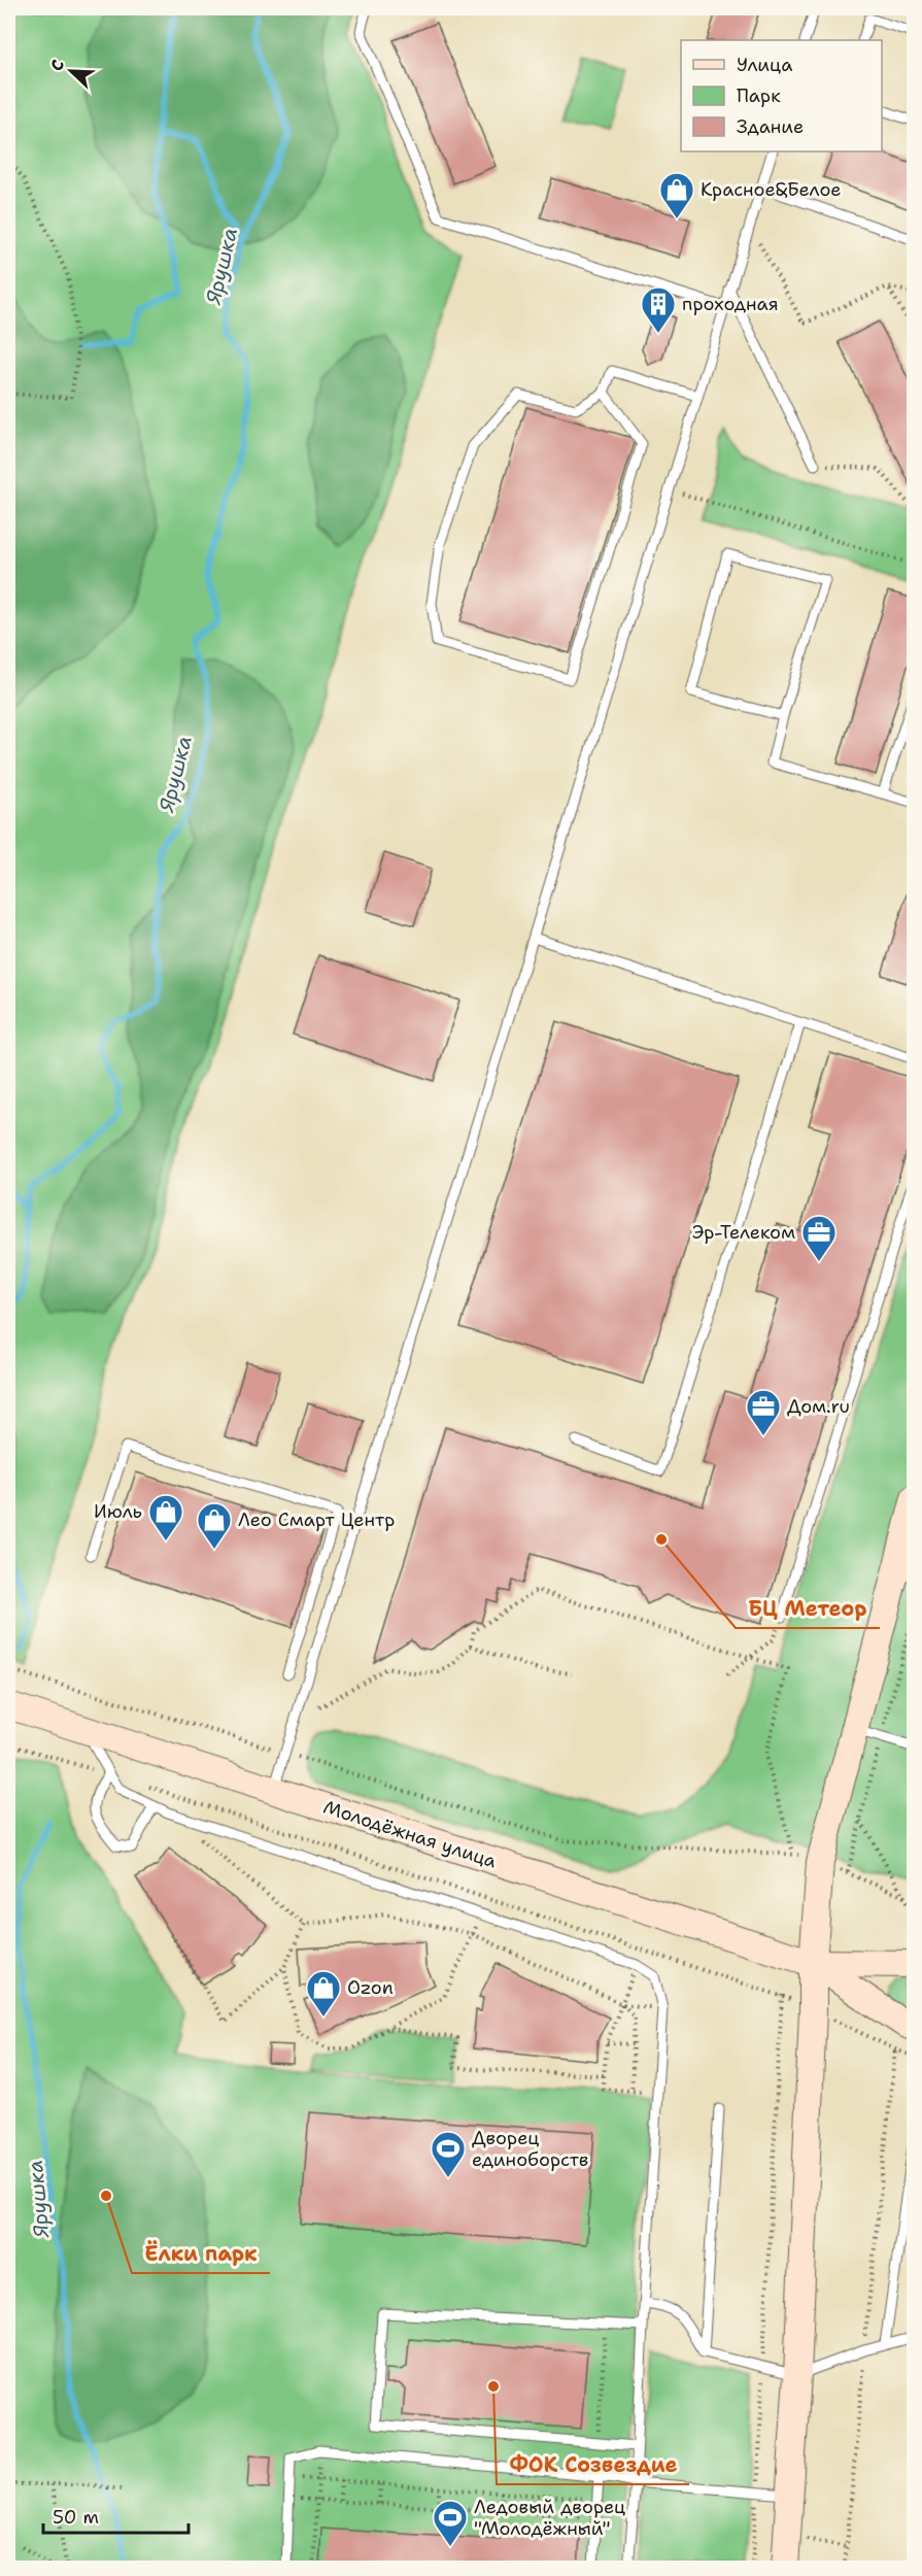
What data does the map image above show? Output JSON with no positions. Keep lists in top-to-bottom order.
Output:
{
  "streets": {
    "street": ["Молодёжная улица"]
  },
  "water": ["Ярушка"],
  "places": {
    "shop": [
      "Красное&Белое",
      "Июль",
      "Лео Смарт Центр",
      "Ozon"
    ],
    "building": ["проходная"],
    "office": ["Эр-Телеком", "Дом.ru"],
    "other": ["БЦ Метеор", "Ёлки парк", "ФОК Созвездие"],
    "sports": ["Дворец единоборств", "Ледовый дворец \"Молодёжный\""]
  },
  "legend": ["Улица", "Парк", "Здание"],
  "scale_bar": "50 m",
  "north": "top left"
}
